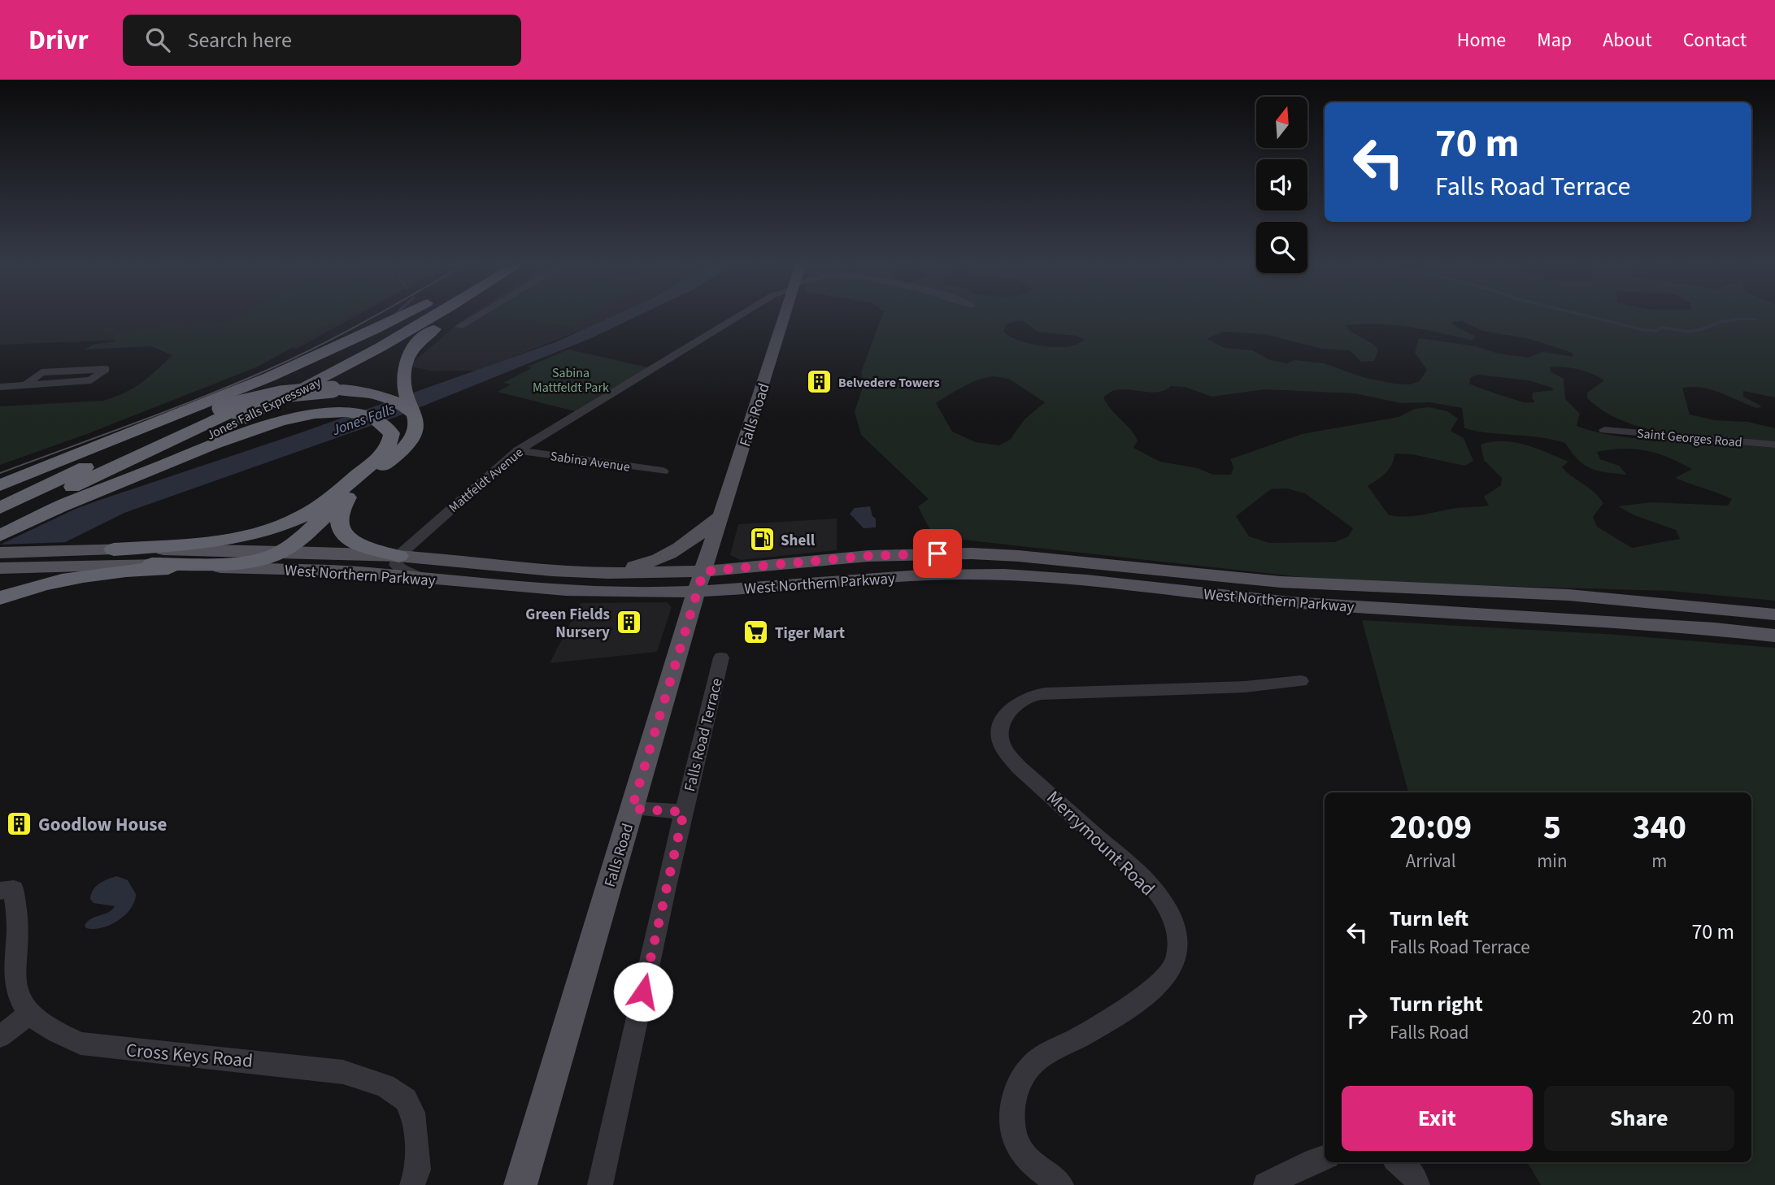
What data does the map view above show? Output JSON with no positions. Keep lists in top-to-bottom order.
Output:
{
  "streets": {
    "highway": ["Jones Falls Expressway"],
    "main road": ["Falls Road", "West Northern Parkway"],
    "street": [
      "Saint Georges Road",
      "Sabina Avenue",
      "Mattfeldt Avenue",
      "Falls Road Terrace",
      "Merrymount Road",
      "Cross Keys Road"
    ]
  },
  "crossings": [
    ["Falls Road", "West Northern Parkway"],
    ["Falls Road", "Falls Road Terrace"],
    ["Sabina Avenue", "Mattfeldt Avenue"],
    ["Mattfeldt Avenue", "West Northern Parkway"]
  ],
  "water": ["Jones Falls"],
  "parks": ["Sabina Mattfeldt Park"],
  "places": {
    "building": ["Belvedere Towers", "Green Fields Nursery", "Goodlow House"],
    "fuel station": ["Shell"],
    "supermarket": ["Tiger Mart"]
  },
  "north": "top",
  "page": {
    "header": "Drivr",
    "search": "Search here",
    "nav": [
      "Home",
      "Map",
      "About",
      "Contact"
    ],
    "turn": ["70 m", "Falls Road Terrace"],
    "eta": [
      "20:09",
      "Arrival",
      "5",
      "min",
      "340",
      "m"
    ],
    "list": [
      {
        "name": "Turn left",
        "note": "Falls Road Terrace",
        "value": "70 m"
      },
      {
        "name": "Turn right",
        "note": "Falls Road",
        "value": "20 m"
      }
    ],
    "buttons": ["Exit", "Share"]
  }
}
